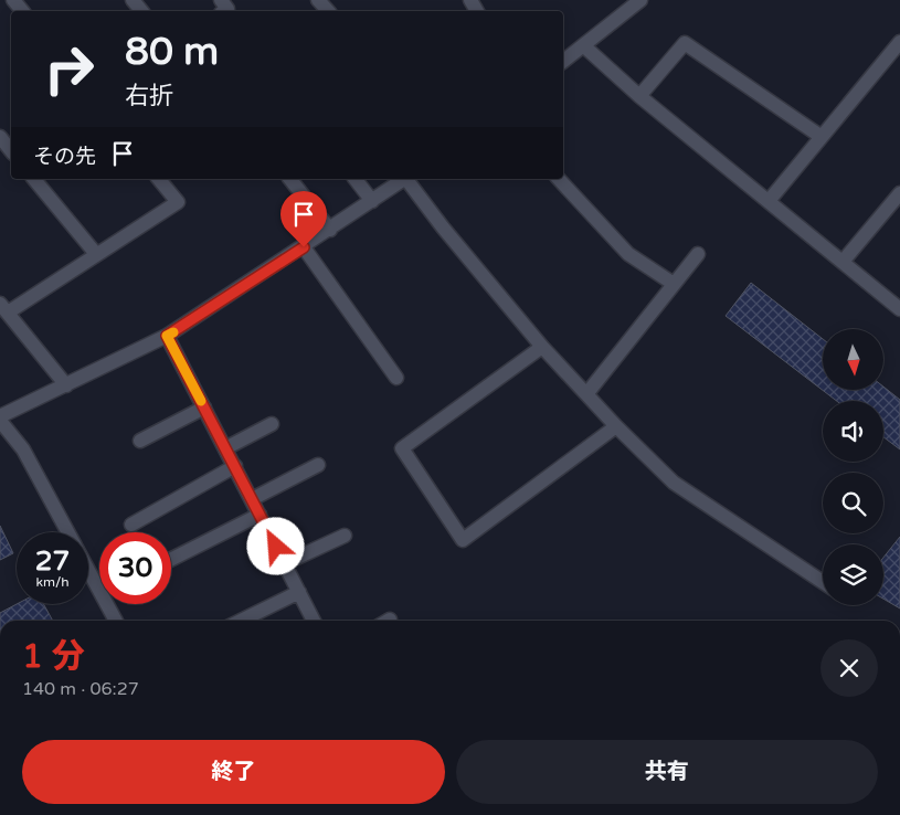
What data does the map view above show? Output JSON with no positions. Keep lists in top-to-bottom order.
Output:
{
  "north": "bottom",
  "page": {
    "turn": ["80 m", "右折"],
    "then": "その先",
    "speed": "27 km/h",
    "limit": "30",
    "heading": ["1 分", "140 m · 06:27"],
    "buttons": ["終了", "共有"]
  }
}
